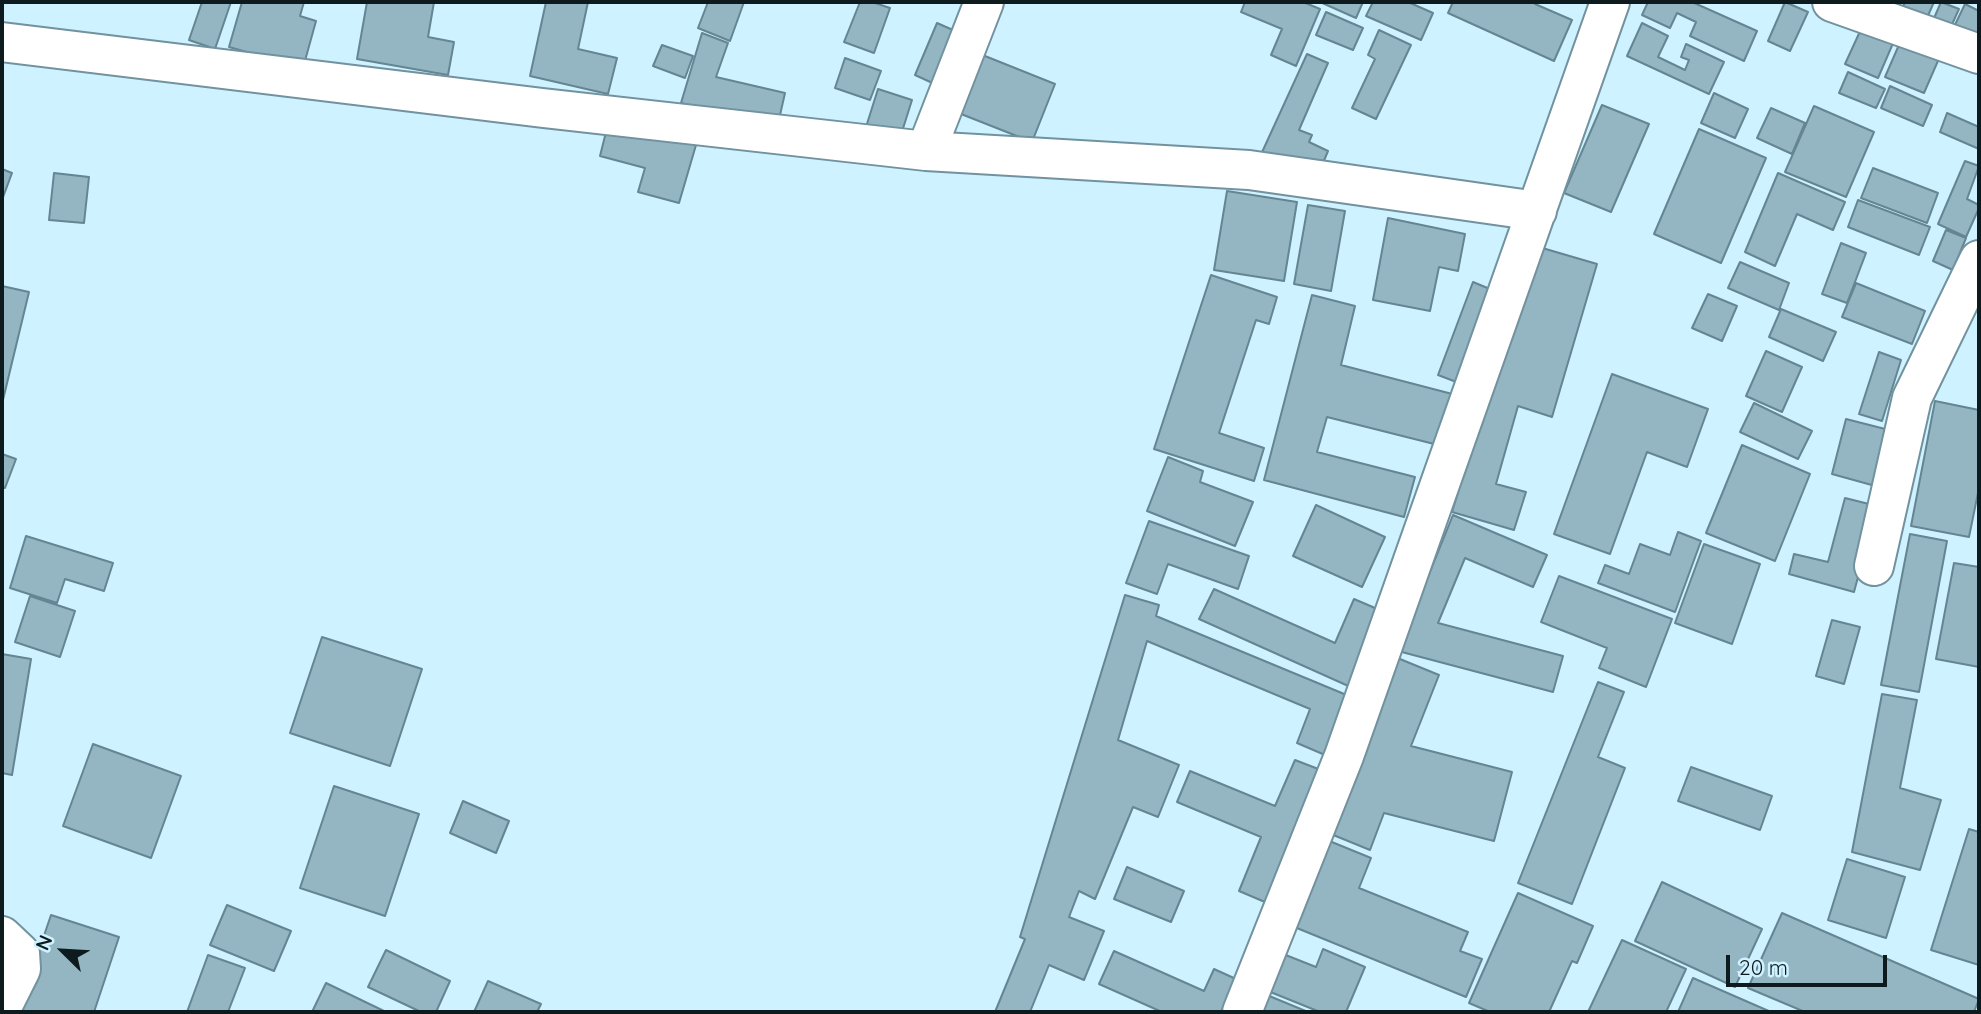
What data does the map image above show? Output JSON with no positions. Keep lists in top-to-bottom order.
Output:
{
  "scale_bar": "20 m",
  "north": "top left"
}
